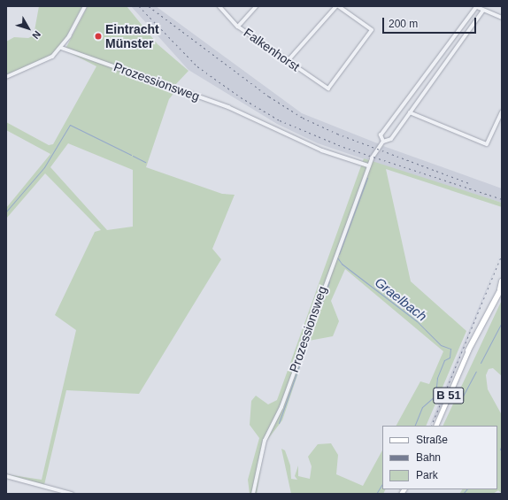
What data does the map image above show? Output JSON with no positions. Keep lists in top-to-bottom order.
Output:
{
  "streets": {
    "highway": ["B 51"],
    "street": ["Falkenhorst", "Prozessionsweg"]
  },
  "water": ["Graelbach"],
  "places": ["Eintracht Münster"],
  "legend": ["Straße", "Bahn", "Park"],
  "scale_bar": "200 m",
  "north": "bottom right"
}
